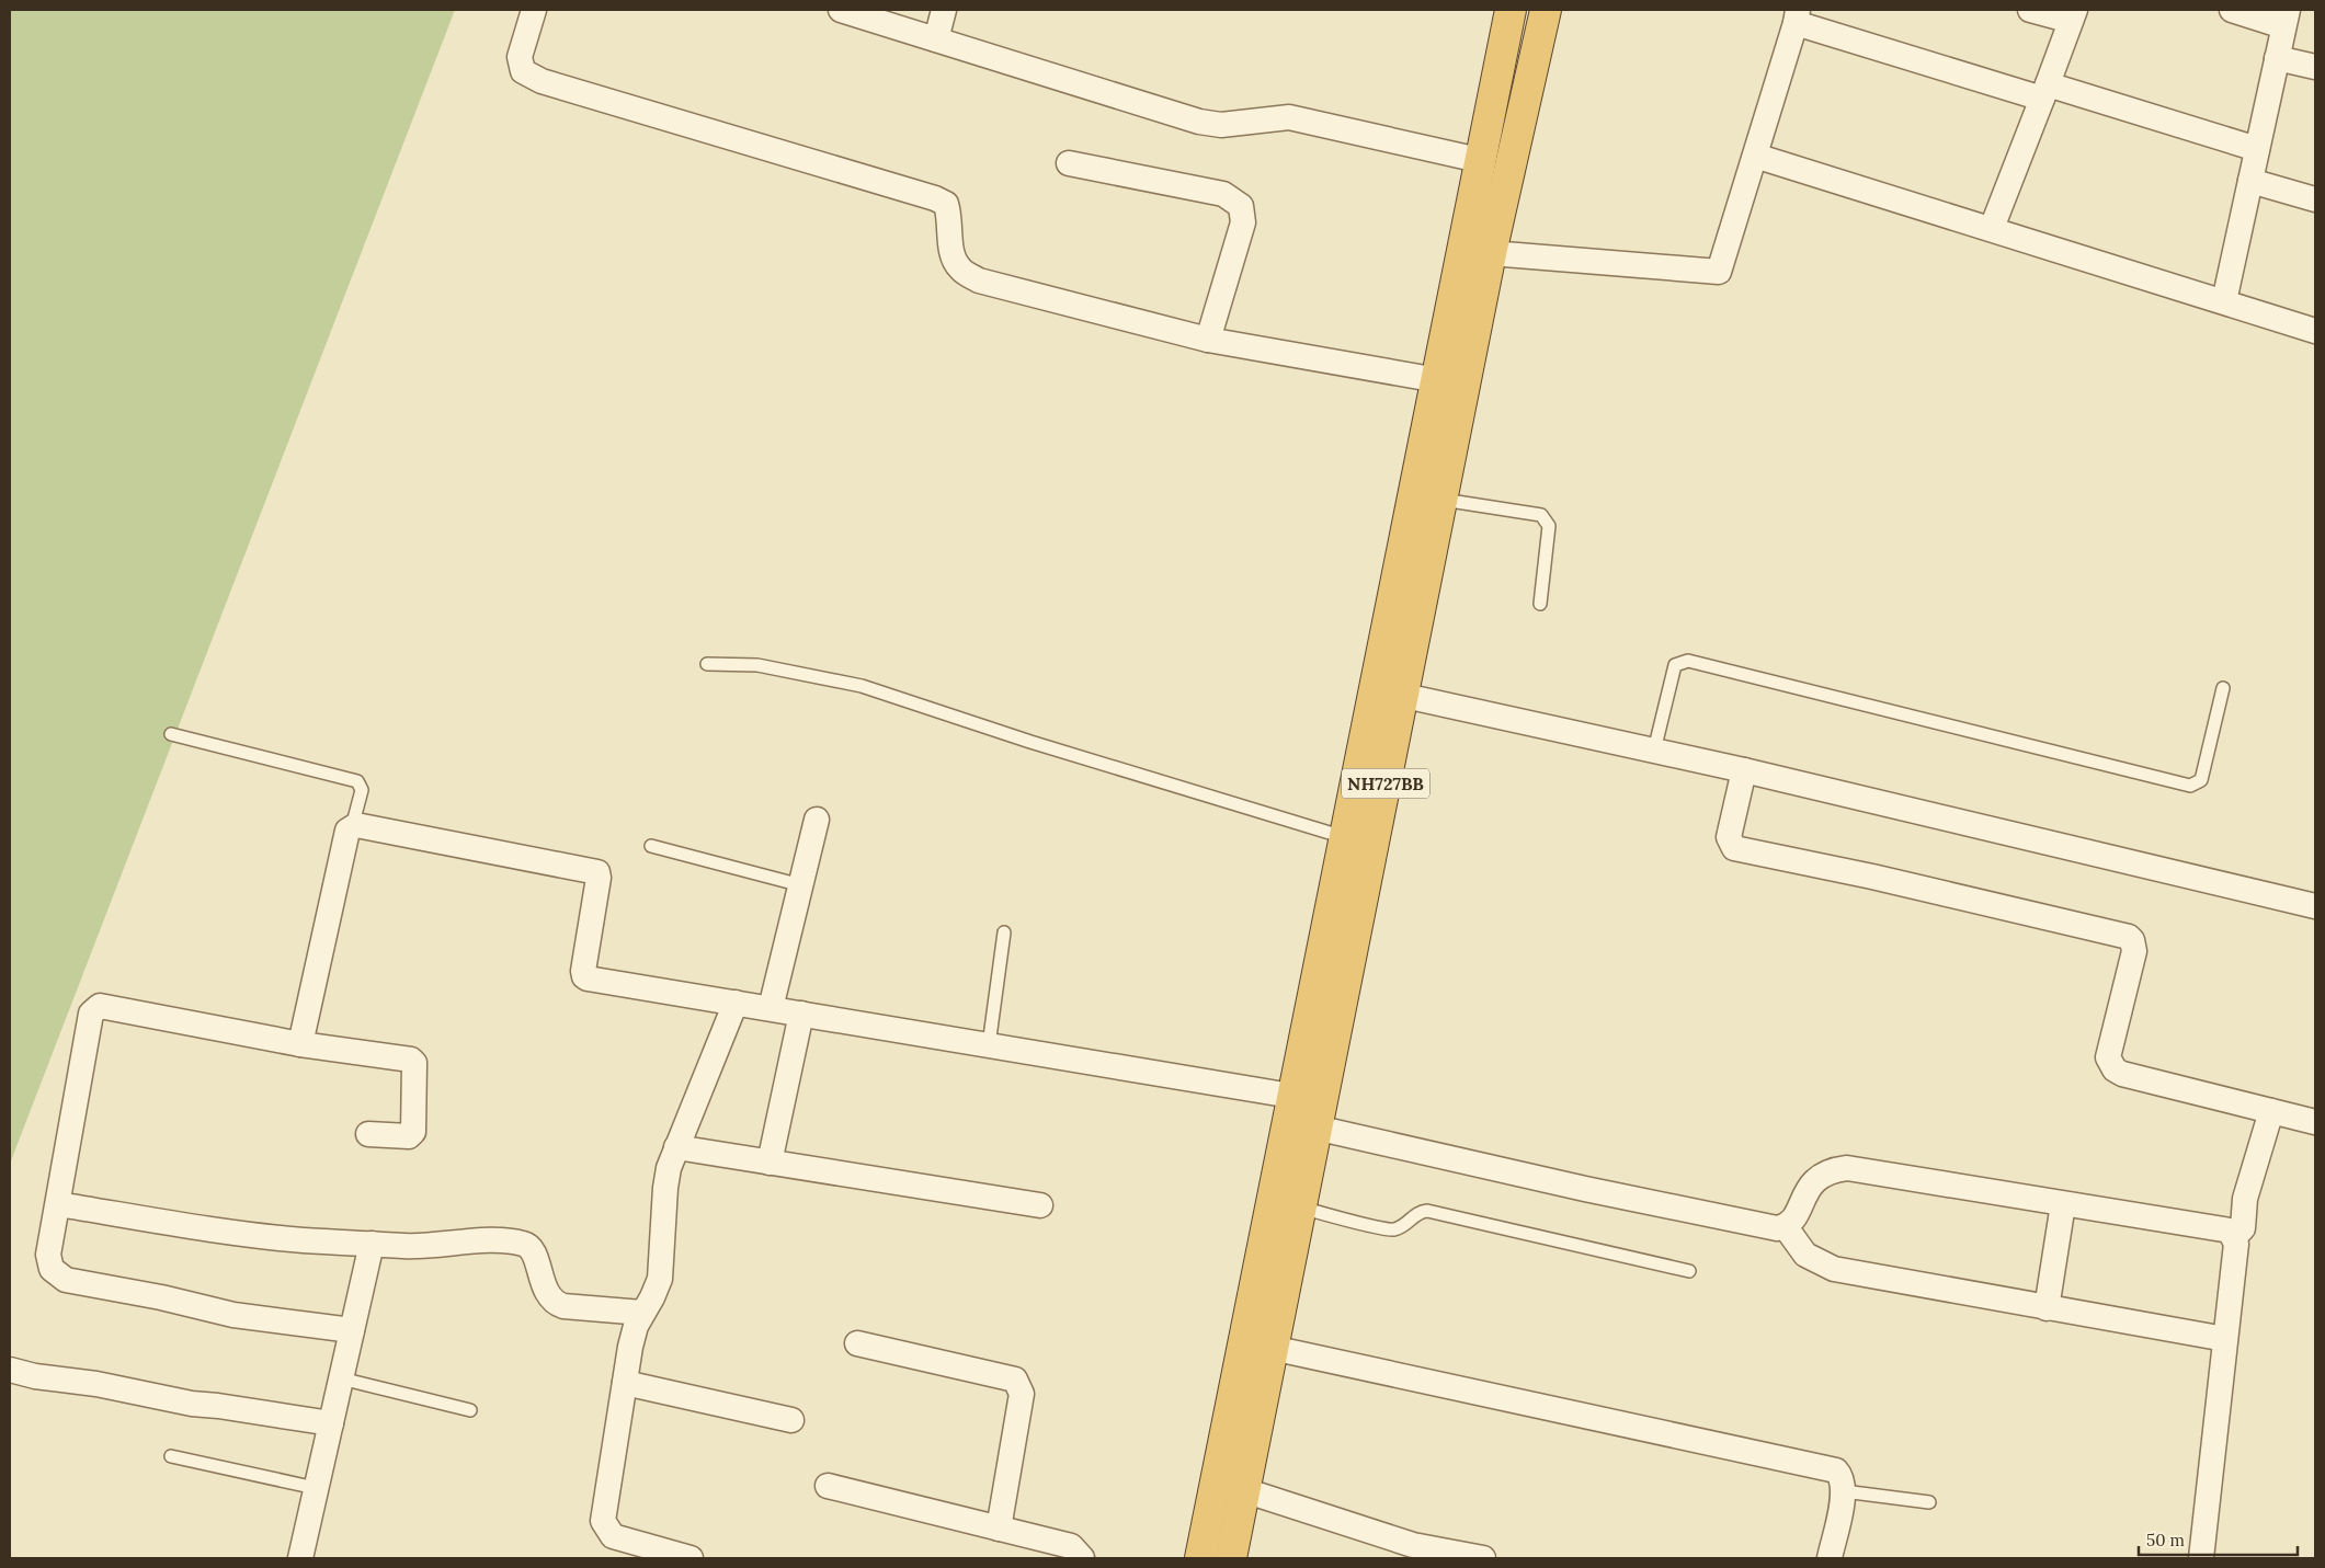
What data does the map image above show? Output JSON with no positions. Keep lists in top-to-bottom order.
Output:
{
  "streets": {
    "highway": ["NH727BB"]
  },
  "scale_bar": "50 m"
}
